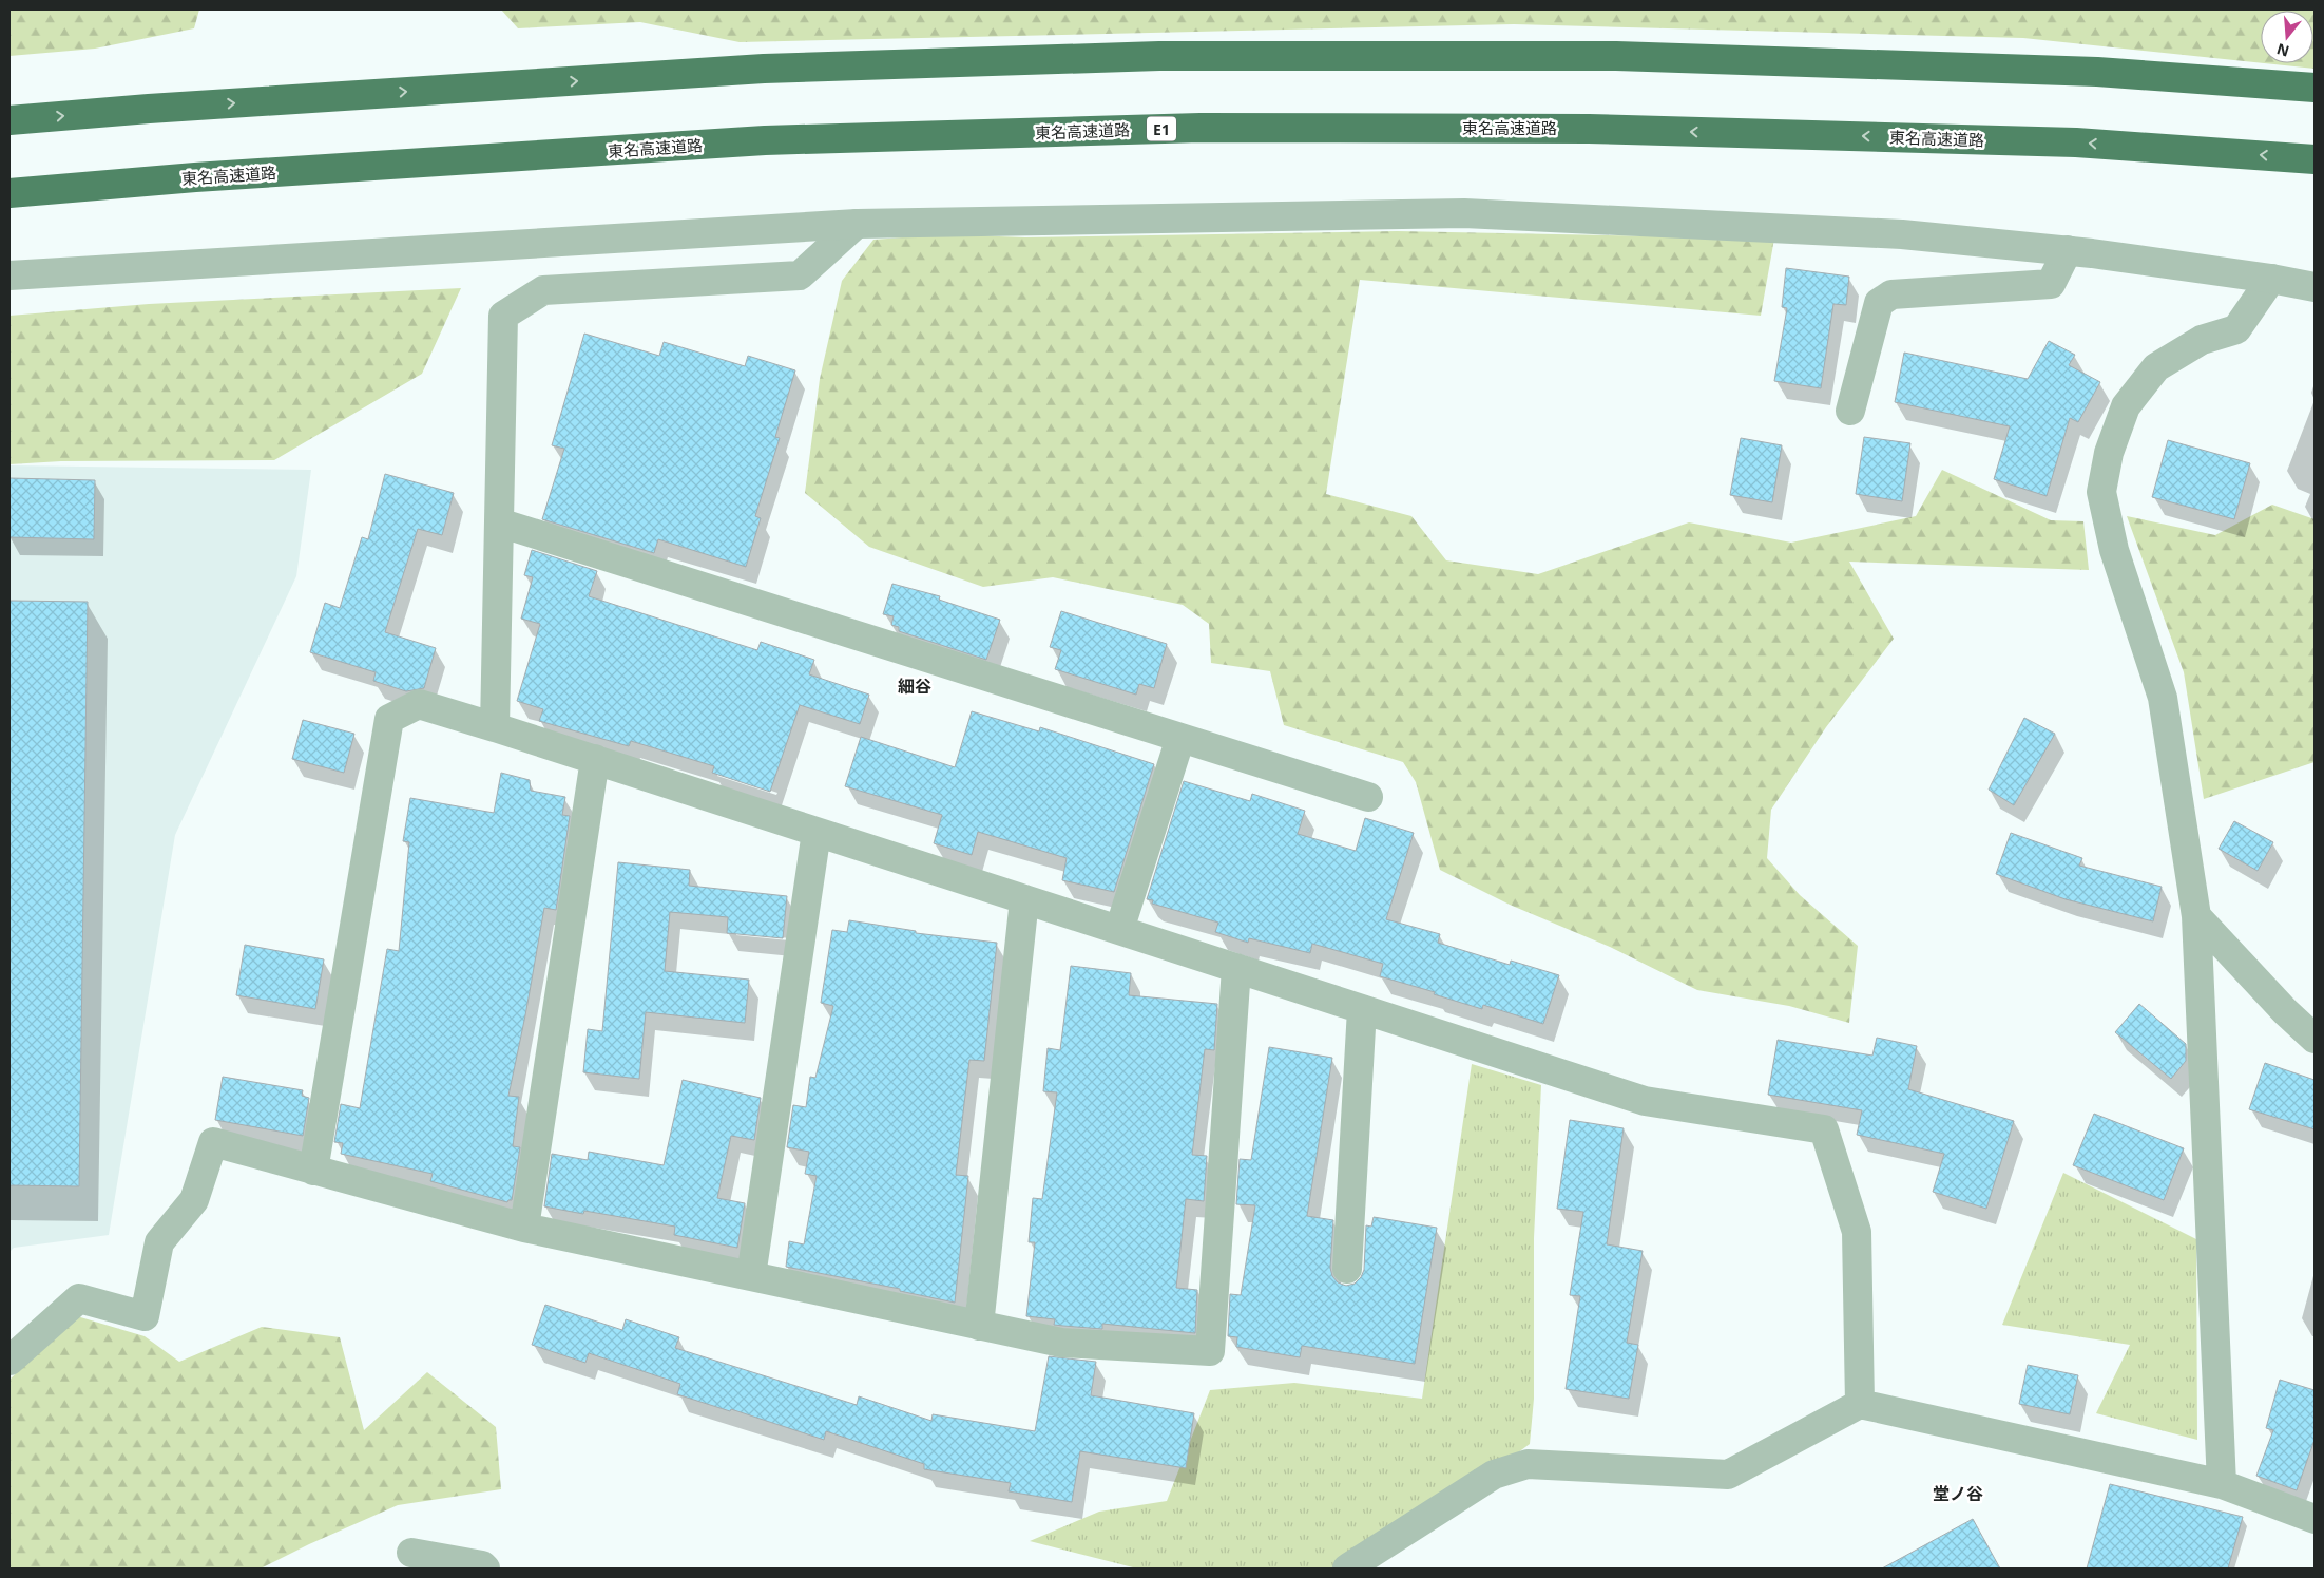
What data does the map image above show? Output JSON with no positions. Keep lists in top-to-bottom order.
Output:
{
  "streets": {
    "highway": ["東名高速道路", "E1"]
  },
  "districts": ["細谷", "堂ノ谷"],
  "north": "bottom"
}
